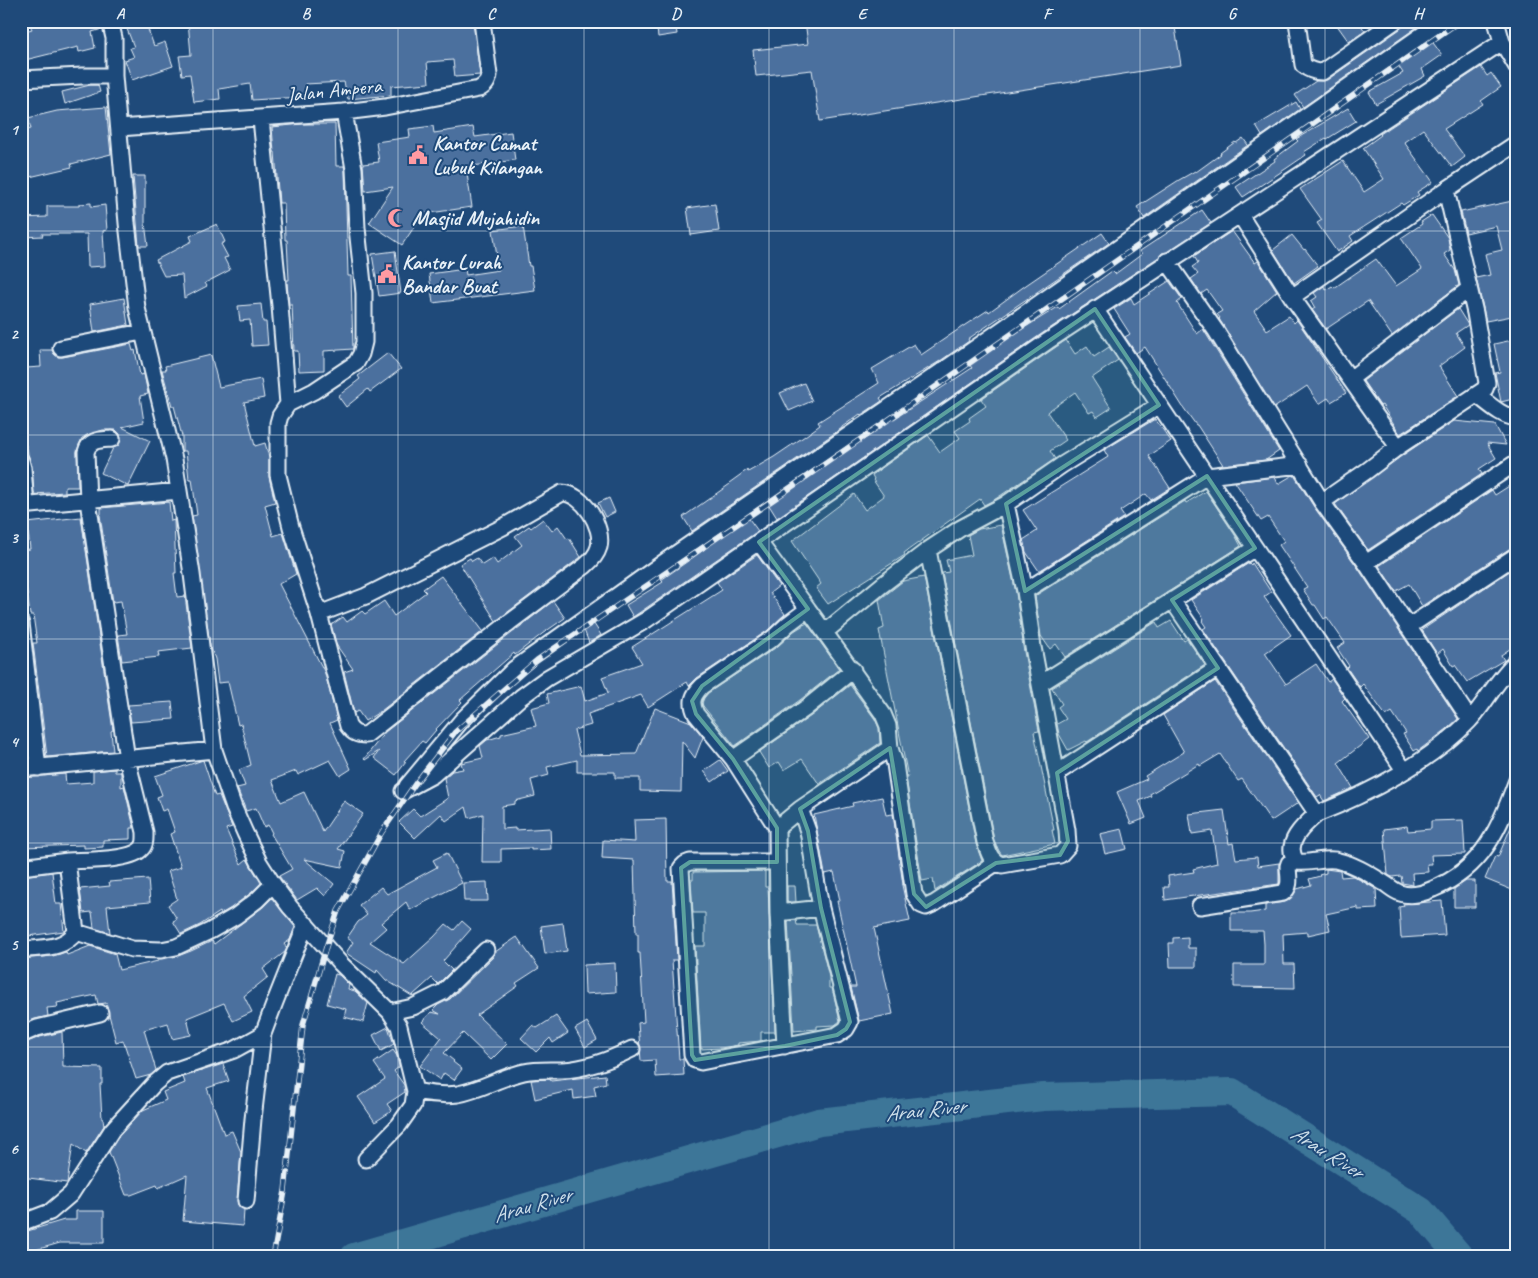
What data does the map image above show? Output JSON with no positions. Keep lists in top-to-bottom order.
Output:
{
  "streets": {
    "street": ["Jalan Ampera"]
  },
  "water": ["Arau River"],
  "places": {
    "public building": ["Kantor Camat Lubuk Kilangan", "Kantor Lurah Bandar Buat"],
    "mosque": ["Masjid Mujahidin"]
  },
  "grid": {
    "columns": [
      "A",
      "B",
      "C",
      "D",
      "E",
      "F",
      "G",
      "H"
    ],
    "rows": [
      "1",
      "2",
      "3",
      "4",
      "5",
      "6"
    ]
  }
}
